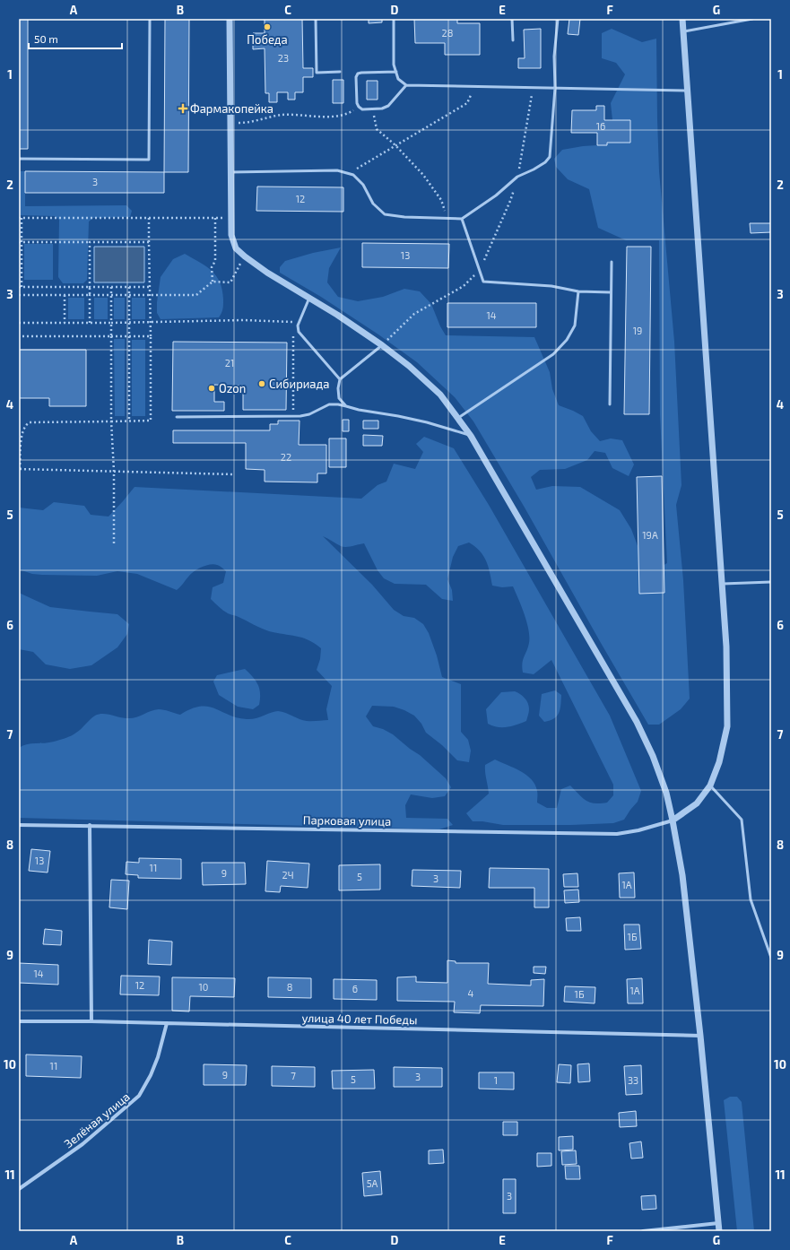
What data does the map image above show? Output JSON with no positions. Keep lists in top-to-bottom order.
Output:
{
  "streets": {
    "street": ["Парковая улица", "улица 40 лет Победы", "Зелёная улица"]
  },
  "crossings": [
    ["улица 40 лет Победы", "Зелёная улица"]
  ],
  "places": {
    "other": ["Победа", "Сибириада", "Ozon"],
    "health": ["Фармакопейка"]
  },
  "house_numbers": [
    "28",
    "23",
    "16",
    "3",
    "12",
    "13",
    "14",
    "19",
    "21",
    "22",
    "19А",
    "13",
    "11",
    "9",
    "2Ч",
    "5",
    "3",
    "1А",
    "1Б",
    "14",
    "12",
    "10",
    "8",
    "6",
    "1А",
    "4",
    "1Б",
    "11",
    "9",
    "7",
    "3",
    "5",
    "1",
    "33",
    "5А",
    "3"
  ],
  "scale_bar": "50 m",
  "grid": {
    "columns": [
      "A",
      "B",
      "C",
      "D",
      "E",
      "F",
      "G"
    ],
    "rows": [
      "1",
      "2",
      "3",
      "4",
      "5",
      "6",
      "7",
      "8",
      "9",
      "10",
      "11"
    ]
  }
}
